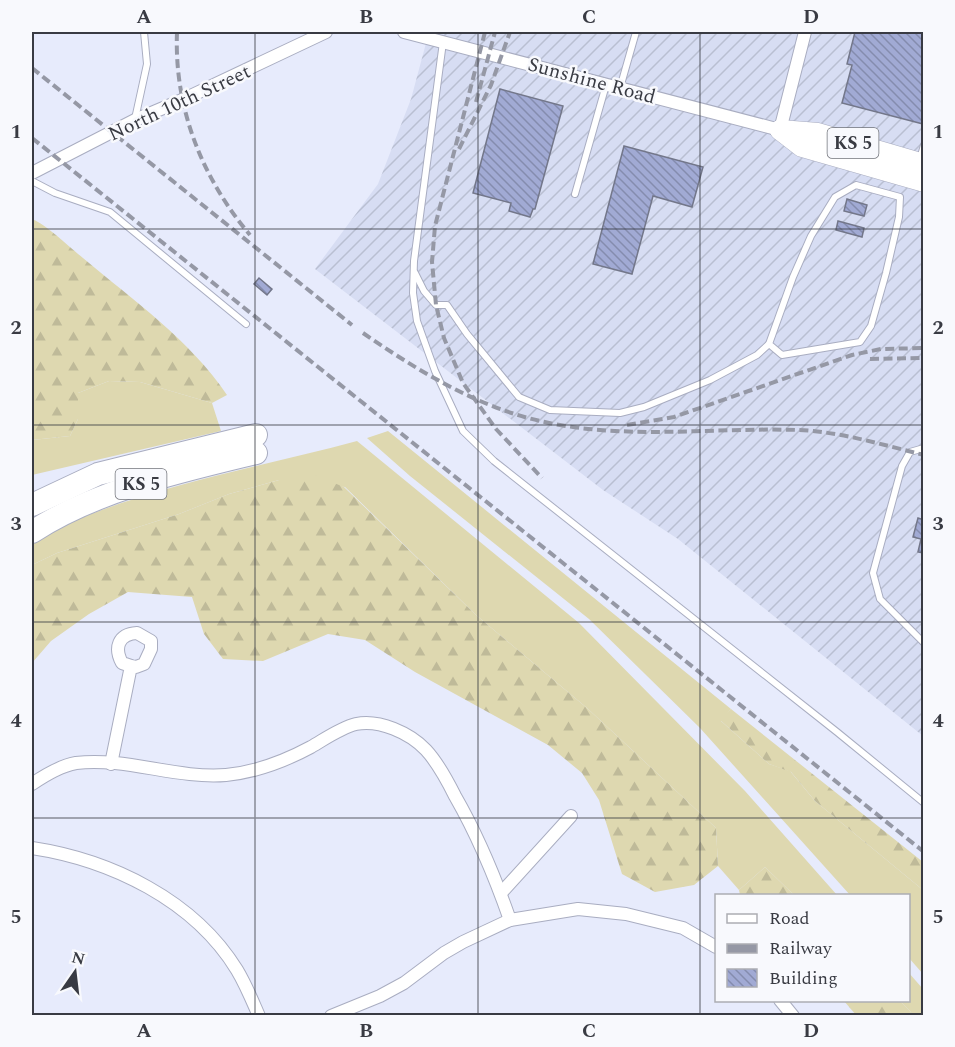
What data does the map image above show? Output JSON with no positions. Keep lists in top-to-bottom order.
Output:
{
  "streets": {
    "highway": ["KS 5"],
    "main road": ["Sunshine Road"],
    "street": ["North 10th Street"]
  },
  "legend": ["Road", "Railway", "Building"],
  "north": "top",
  "grid": {
    "columns": [
      "A",
      "B",
      "C",
      "D"
    ],
    "rows": [
      "1",
      "2",
      "3",
      "4",
      "5"
    ]
  }
}
